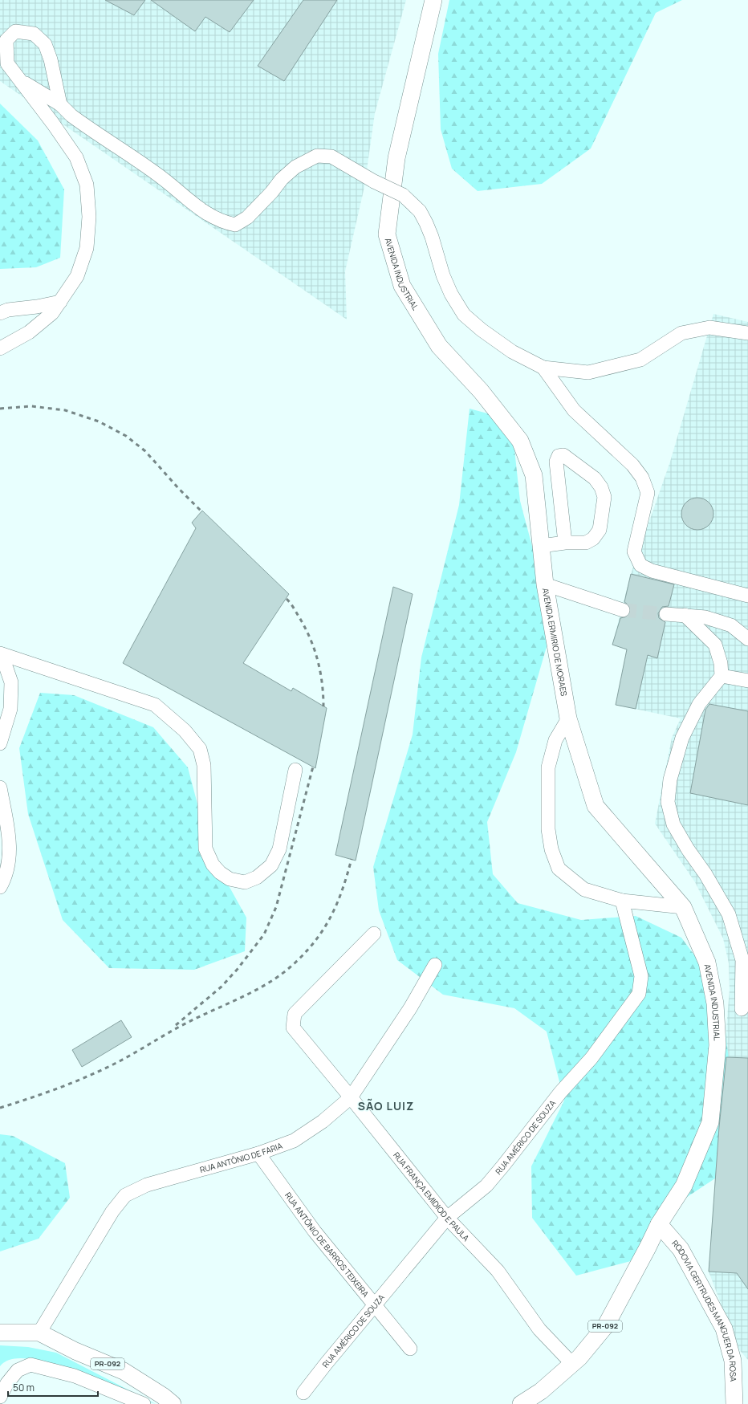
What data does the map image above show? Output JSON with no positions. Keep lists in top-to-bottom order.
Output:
{
  "streets": {
    "main road": [
      "AVENIDA INDUSTRIAL",
      "AVENIDA ERMIRIO DE MORAES",
      "RODOVIA GERTRUDES MANGUER DA ROSA",
      "PR-092"
    ],
    "street": [
      "RUA AMÉRICO DE SOUZA",
      "RUA ANTÔNIO DE FARIA",
      "RUA FRANÇA EMIDIOD E PAULA",
      "RUA ANTÔNIO DE BARROS TEIXEIRA"
    ]
  },
  "crossings": [
    ["AVENIDA INDUSTRIAL", "AVENIDA ERMIRIO DE MORAES"],
    ["AVENIDA INDUSTRIAL", "RODOVIA GERTRUDES MANGUER DA ROSA"],
    ["AVENIDA INDUSTRIAL", "PR-092"],
    ["RUA AMÉRICO DE SOUZA", "RUA FRANÇA EMIDIOD E PAULA"],
    ["RUA AMÉRICO DE SOUZA", "RUA ANTÔNIO DE BARROS TEIXEIRA"],
    ["RUA ANTÔNIO DE FARIA", "RUA FRANÇA EMIDIOD E PAULA"],
    ["RUA ANTÔNIO DE FARIA", "RUA ANTÔNIO DE BARROS TEIXEIRA"],
    ["RUA ANTÔNIO DE FARIA", "PR-092"],
    ["RUA FRANÇA EMIDIOD E PAULA", "PR-092"],
    ["RODOVIA GERTRUDES MANGUER DA ROSA", "PR-092"]
  ],
  "districts": ["SÃO LUIZ"],
  "scale_bar": "50 m"
}
